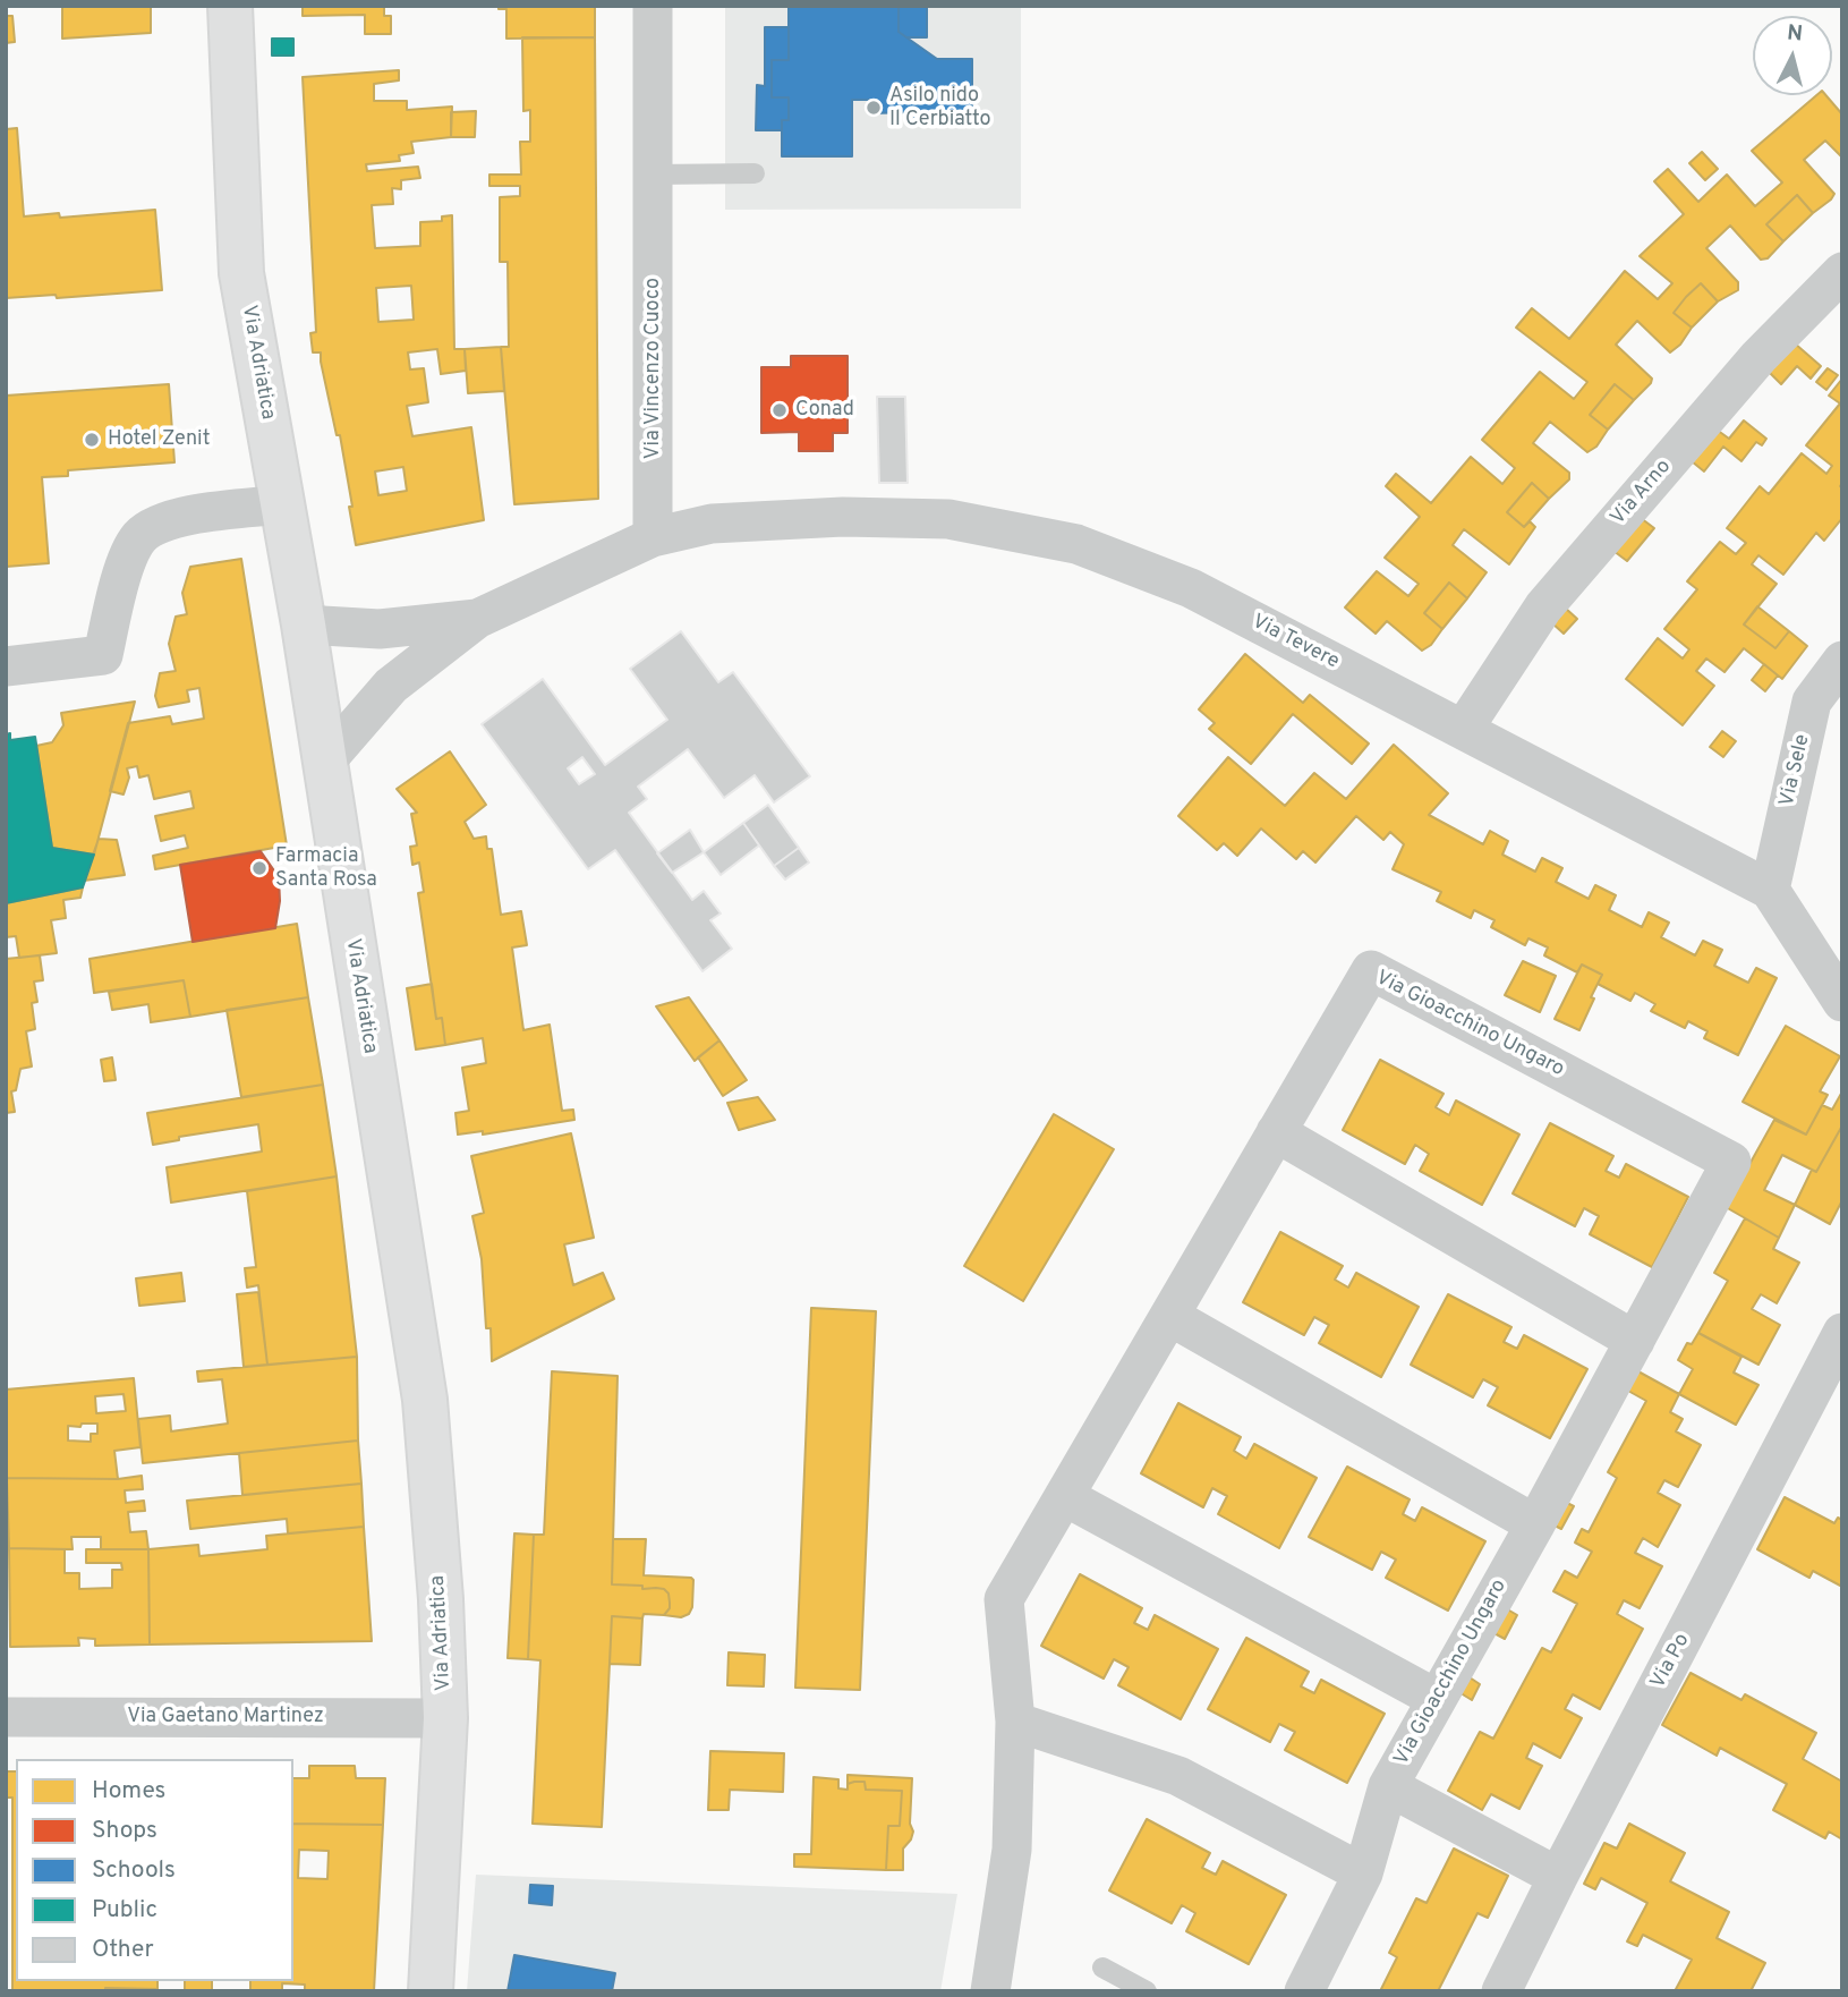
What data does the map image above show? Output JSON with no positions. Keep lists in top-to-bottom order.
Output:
{
  "streets": {
    "street": [
      "Via Adriatica",
      "Via Vincenzo Cuoco",
      "Via Arno",
      "Via Tevere",
      "Via Sele",
      "Via Gioacchino Ungaro",
      "Via Po",
      "Via Gaetano Martinez"
    ]
  },
  "crossings": [
    ["Via Adriatica", "Via Gaetano Martinez"],
    ["Via Vincenzo Cuoco", "Via Tevere"],
    ["Via Arno", "Via Tevere"],
    ["Via Tevere", "Via Sele"]
  ],
  "places": [
    "Asilo nido Il Cerbiatto",
    "Conad",
    "Hotel Zenit",
    "Farmacia Santa Rosa"
  ],
  "legend": [
    "Homes",
    "Shops",
    "Schools",
    "Public",
    "Other"
  ],
  "north": "top"
}
